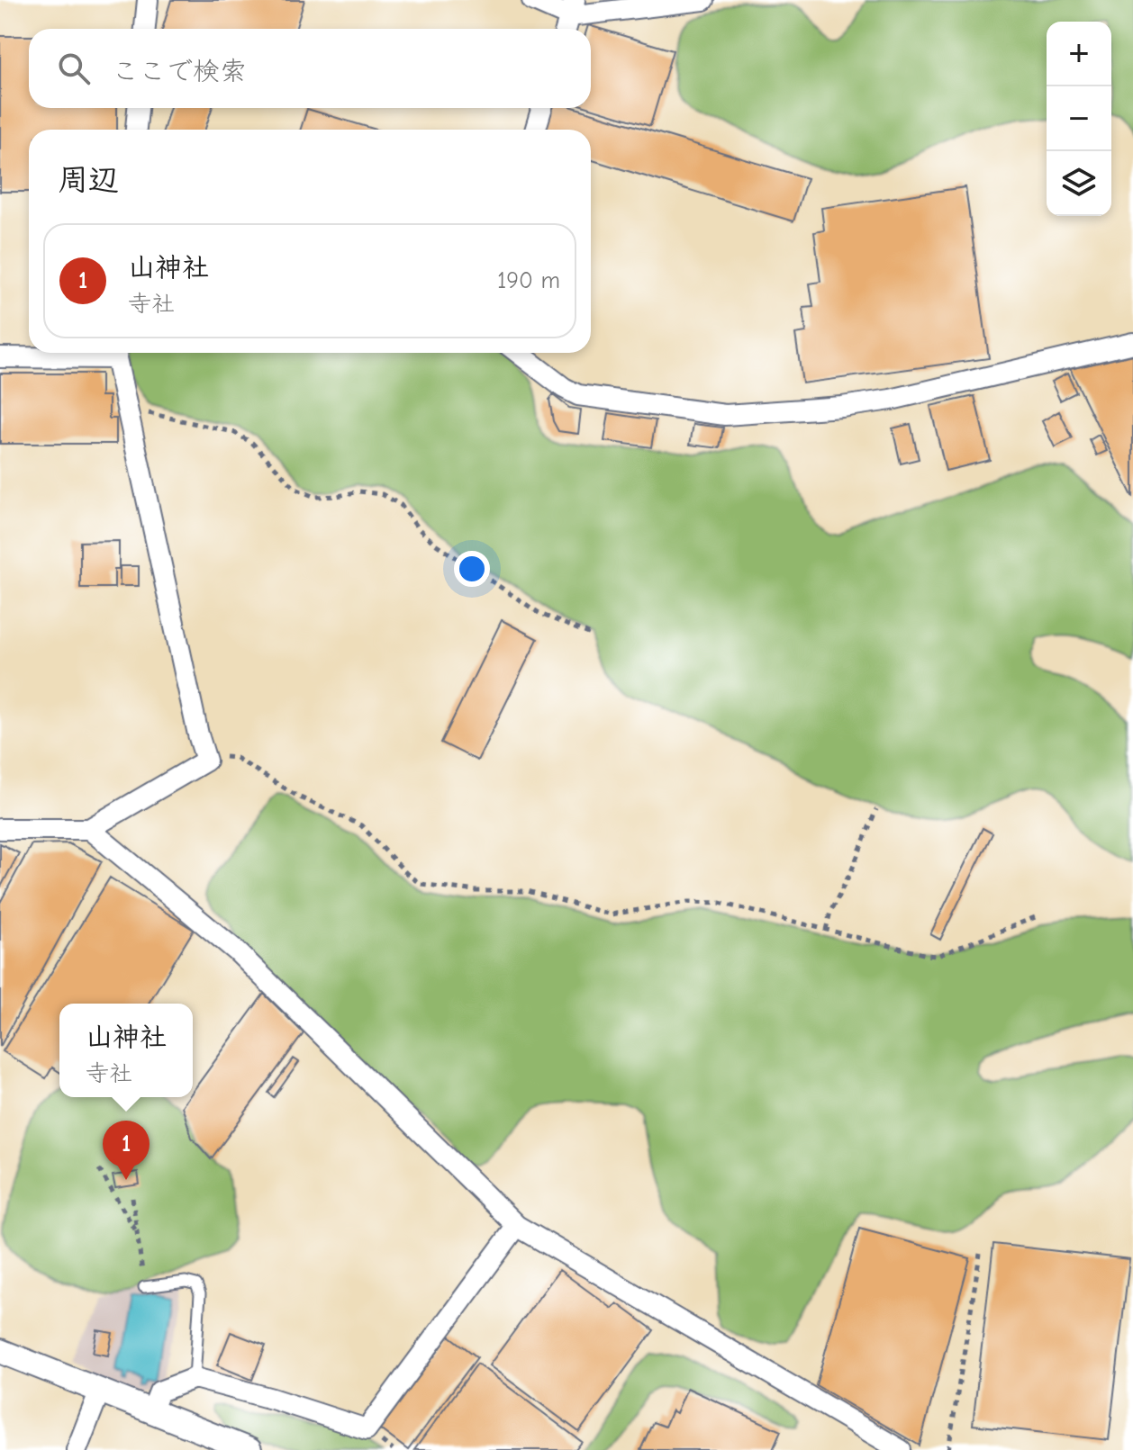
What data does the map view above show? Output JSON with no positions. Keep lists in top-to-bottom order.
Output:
{
  "page": {
    "map_buttons": ["+", "−"],
    "search": "ここで検索",
    "heading": "周辺",
    "list": [
      {
        "mark": "1",
        "name": "山神社",
        "note": "寺社",
        "value": "190 m"
      }
    ],
    "popup": ["山神社", "寺社"],
    "pins": "1"
  }
}
